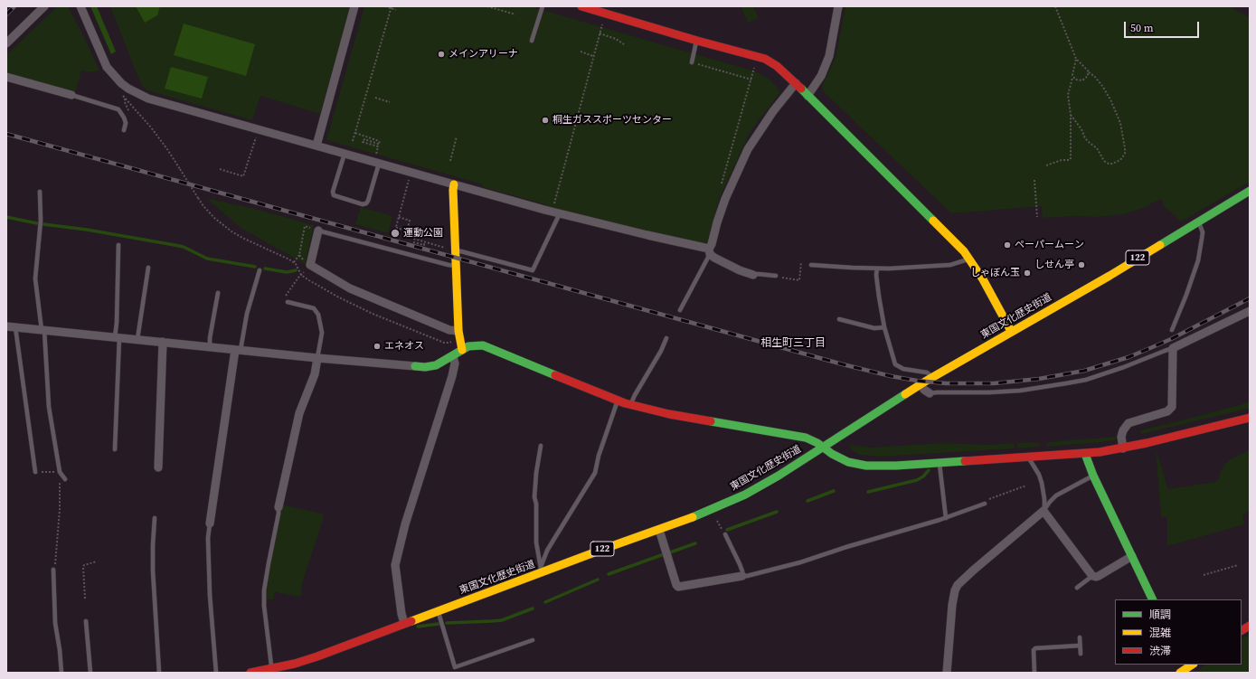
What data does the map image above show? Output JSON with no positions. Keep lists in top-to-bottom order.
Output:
{
  "streets": {
    "main road": ["122", "東国文化歴史街道"]
  },
  "districts": ["相生町三丁目"],
  "places": [
    "メインアリーナ",
    "桐生ガススポーツセンター",
    "運動公園",
    "ペーパームーン",
    "しせん亭",
    "しゃぼん玉",
    "エネオス"
  ],
  "legend": ["順調", "混雑", "渋滞"],
  "scale_bar": "50 m"
}
